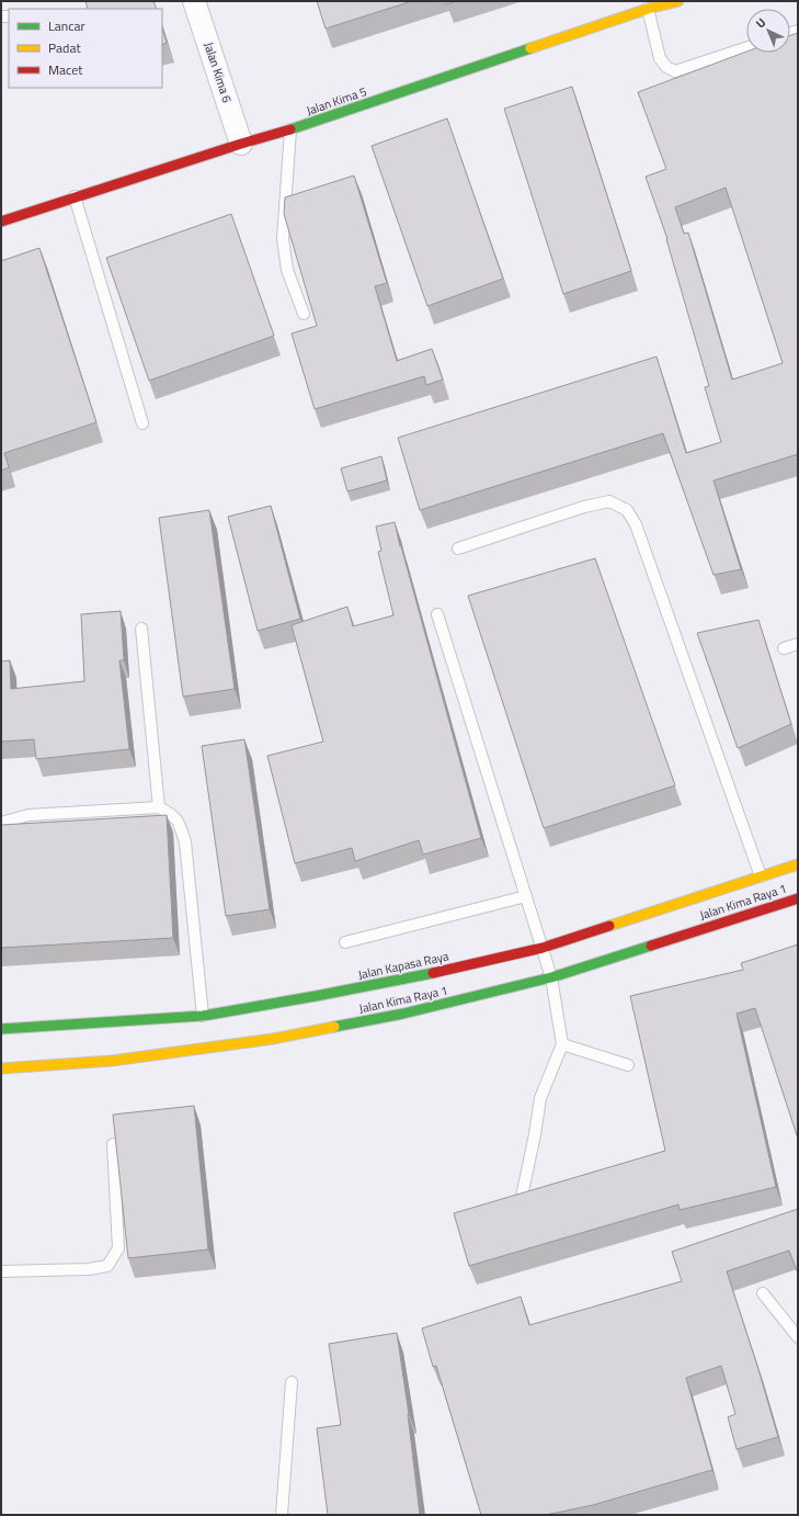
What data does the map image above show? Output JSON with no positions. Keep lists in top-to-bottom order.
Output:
{
  "streets": {
    "main road": ["Jalan Kima 5", "Jalan Kima Raya 1", "Jalan Kapasa Raya"],
    "street": ["Jalan Kima 6"]
  },
  "crossings": [
    ["Jalan Kima 6", "Jalan Kima 5"]
  ],
  "legend": ["Lancar", "Padat", "Macet"],
  "north": "top left"
}
